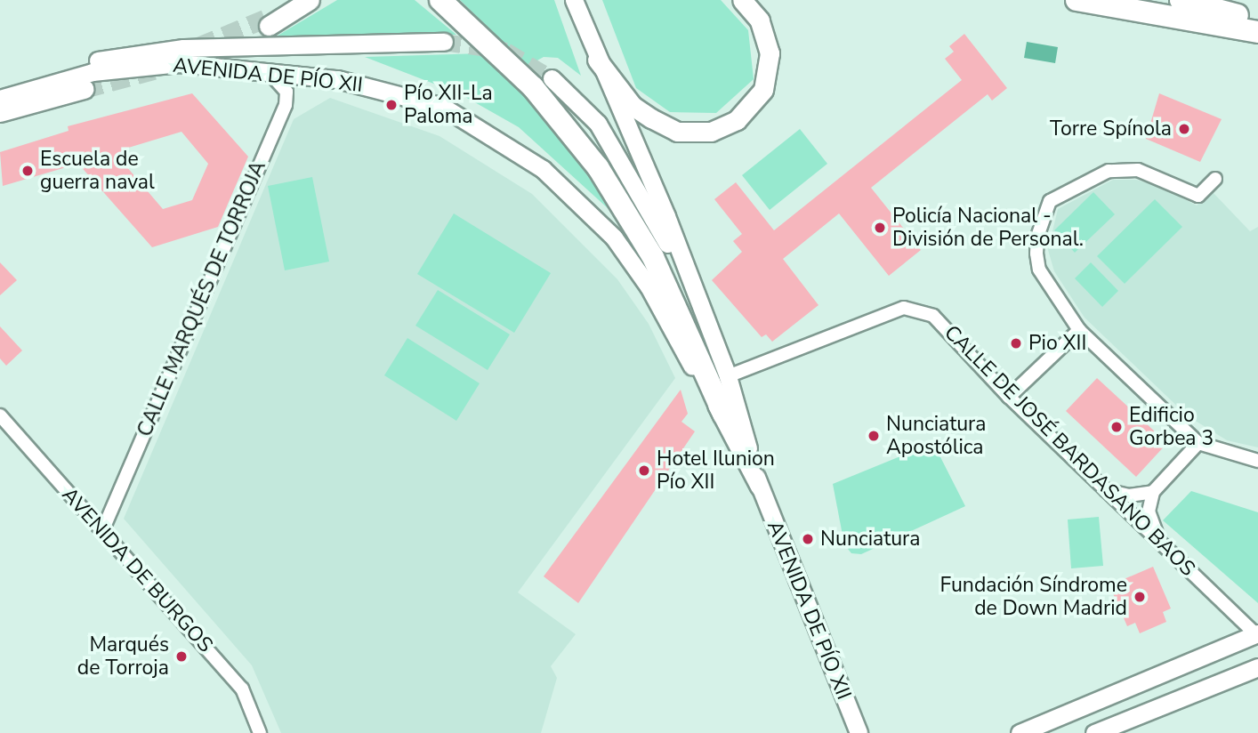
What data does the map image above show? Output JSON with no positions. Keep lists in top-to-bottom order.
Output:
{
  "streets": {
    "main road": ["AVENIDA DE PÍO XII"],
    "street": ["CALLE MARQUÉS DE TORROJA", "CALLE DE JOSÉ BARDASANO BAOS", "AVENIDA DE BURGOS"]
  },
  "crossings": [
    ["AVENIDA DE PÍO XII", "CALLE MARQUÉS DE TORROJA"],
    ["AVENIDA DE PÍO XII", "CALLE DE JOSÉ BARDASANO BAOS"],
    ["CALLE MARQUÉS DE TORROJA", "AVENIDA DE BURGOS"]
  ],
  "places": [
    "Pío XII-La Paloma",
    "Torre Spínola",
    "Escuela de guerra naval",
    "Policía Nacional - División de Personal.",
    "Pio XII",
    "Edificio Gorbea 3",
    "Nunciatura Apostólica",
    "Hotel Ilunion Pío XII",
    "Nunciatura",
    "Fundación Síndrome de Down Madrid",
    "Marqués de Torroja"
  ]
}
